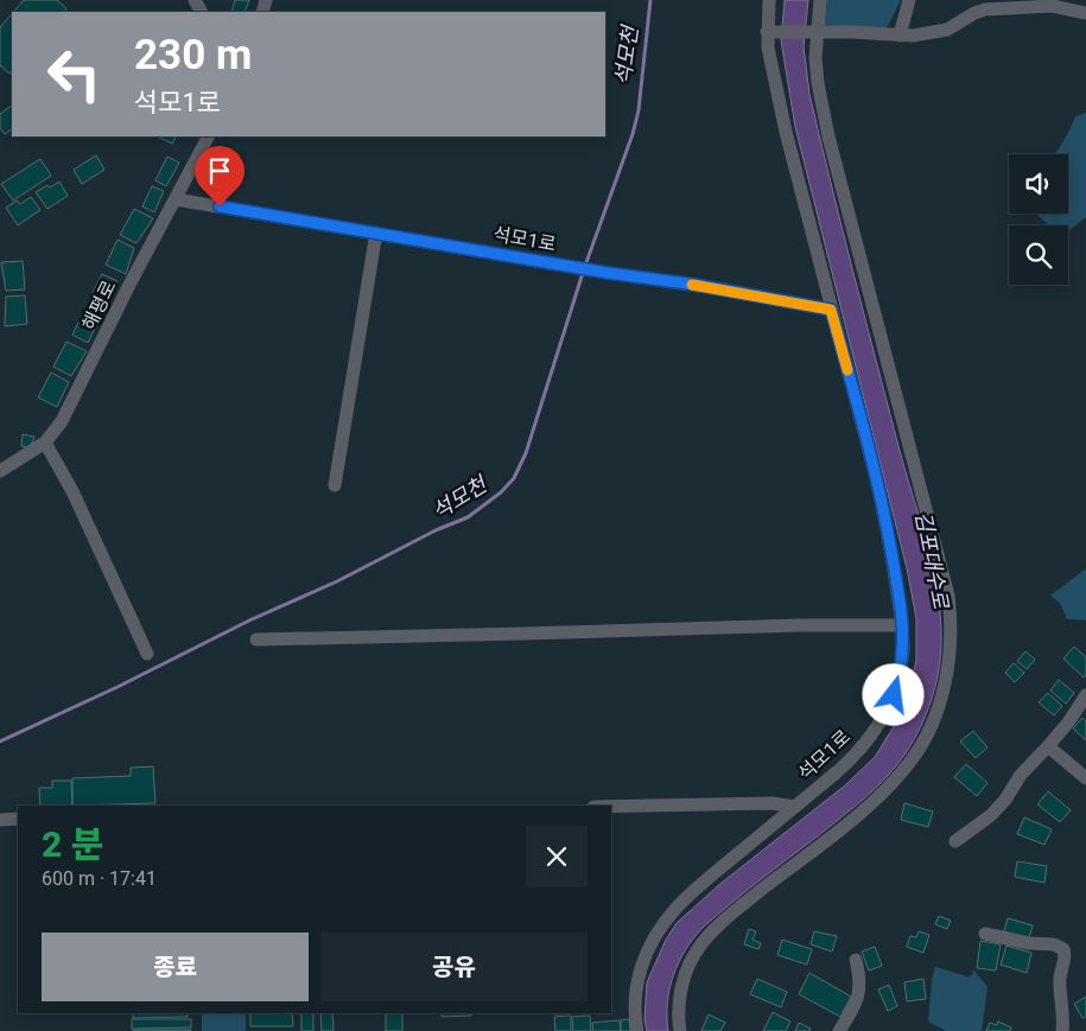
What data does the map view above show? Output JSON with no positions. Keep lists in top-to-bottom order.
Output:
{
  "streets": {
    "lane": ["석모1로", "해평로"]
  },
  "crossings": [
    ["석모1로", "해평로"]
  ],
  "water": ["석모천", "김포대수로"],
  "page": {
    "turn": ["230 m", "석모1로"],
    "heading": ["2 분", "600 m · 17:41"],
    "buttons": ["종료", "공유"]
  }
}
